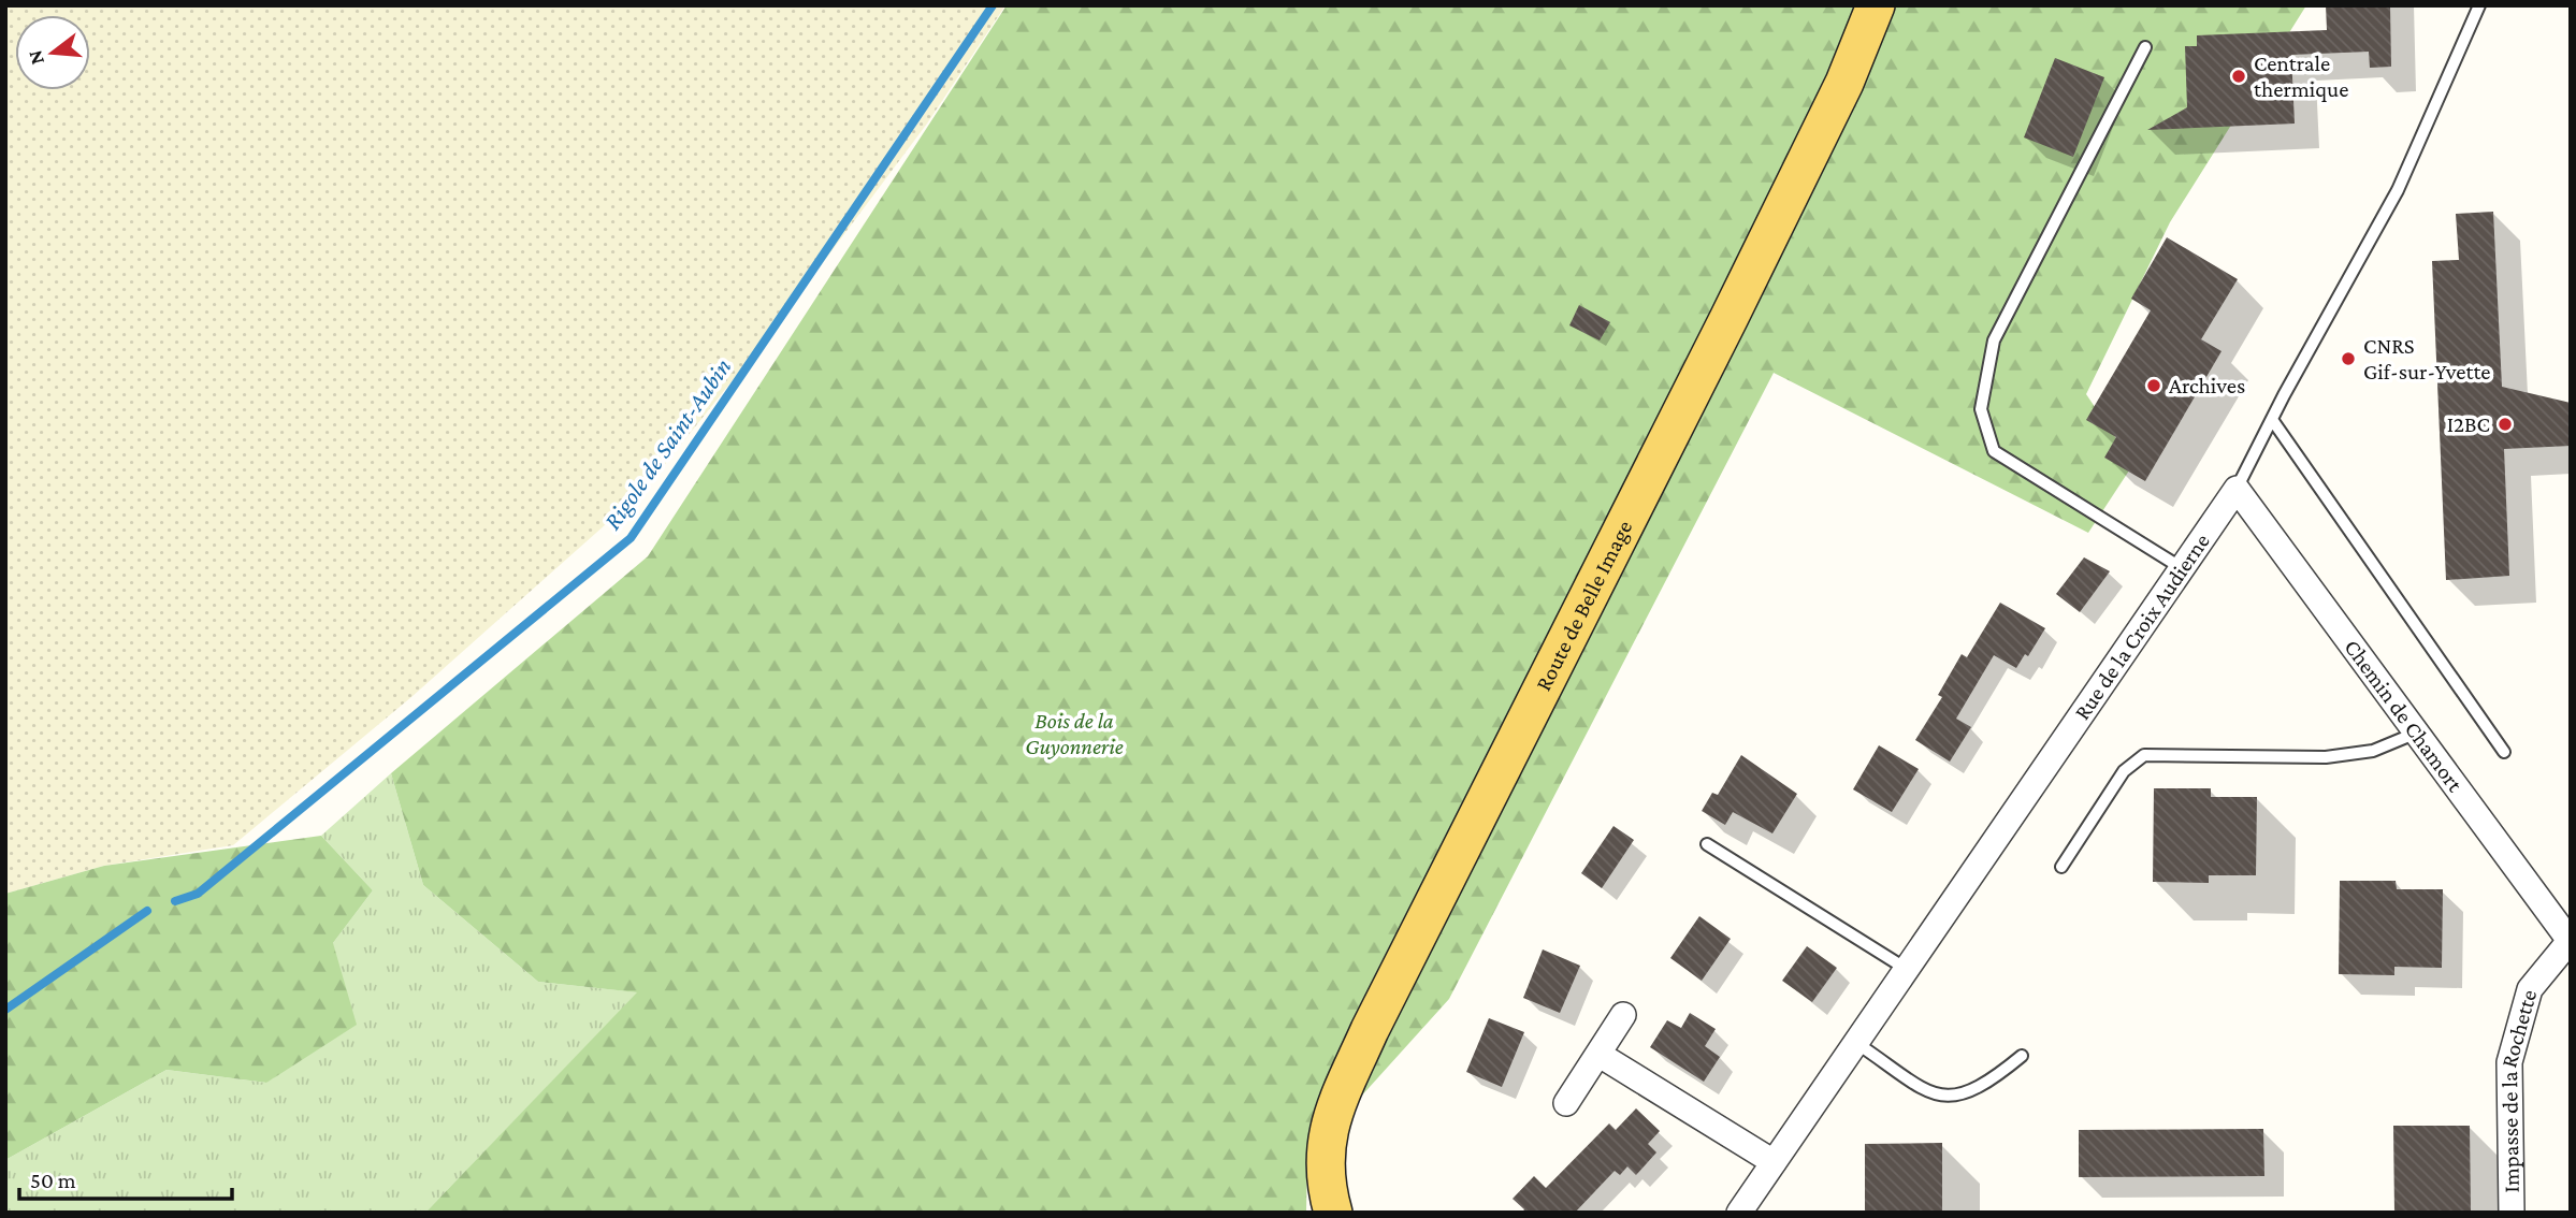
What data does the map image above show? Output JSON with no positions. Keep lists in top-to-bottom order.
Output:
{
  "streets": {
    "main road": ["Route de Belle Image"],
    "street": ["Rue de la Croix Audierne", "Chemin de Chamort", "Impasse de la Rochette"]
  },
  "crossings": [
    ["Rue de la Croix Audierne", "Chemin de Chamort"],
    ["Chemin de Chamort", "Impasse de la Rochette"]
  ],
  "water": ["Rigole de Saint-Aubin"],
  "parks": ["Bois de la Guyonnerie"],
  "places": [
    "Centrale thermique",
    "CNRS Gif-sur-Yvette",
    "Archives",
    "I2BC"
  ],
  "scale_bar": "50 m",
  "north": "left"
}
